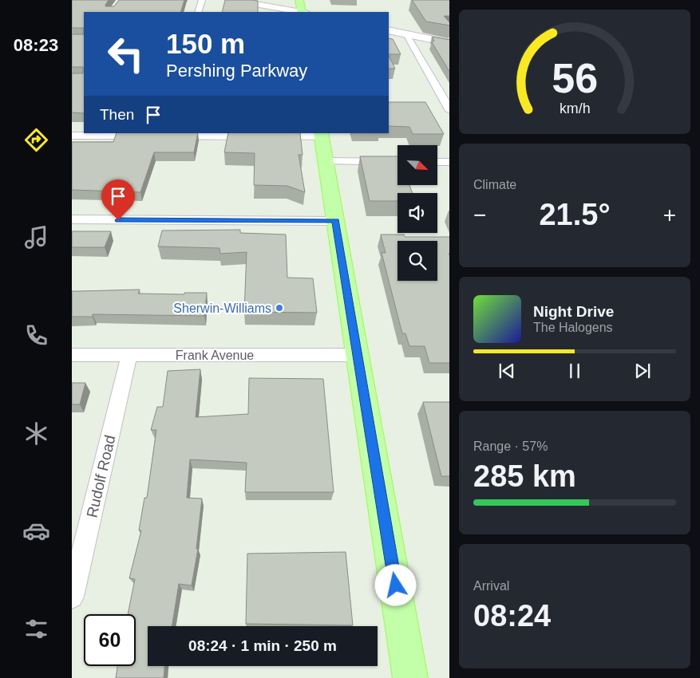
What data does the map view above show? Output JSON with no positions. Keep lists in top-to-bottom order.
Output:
{
  "streets": {
    "street": ["Frank Avenue", "Rudolf Road"]
  },
  "crossings": [
    ["Frank Avenue", "Rudolf Road"]
  ],
  "places": ["Sherwin-Williams"],
  "north": "bottom right",
  "page": {
    "tabs": "08:23",
    "turn": ["150 m", "Pershing Parkway"],
    "then": "Then",
    "tile": [
      "Climate",
      ["Range · 57%", "285 km"],
      ["Arrival", "08:24"]
    ],
    "heat": ["−", "21.5°", "+"],
    "song": ["Night Drive", "The Halogens"],
    "limit": "60",
    "trip": "08:24 · 1 min · 250 m",
    "gauge": ["56", "km/h"]
  }
}
